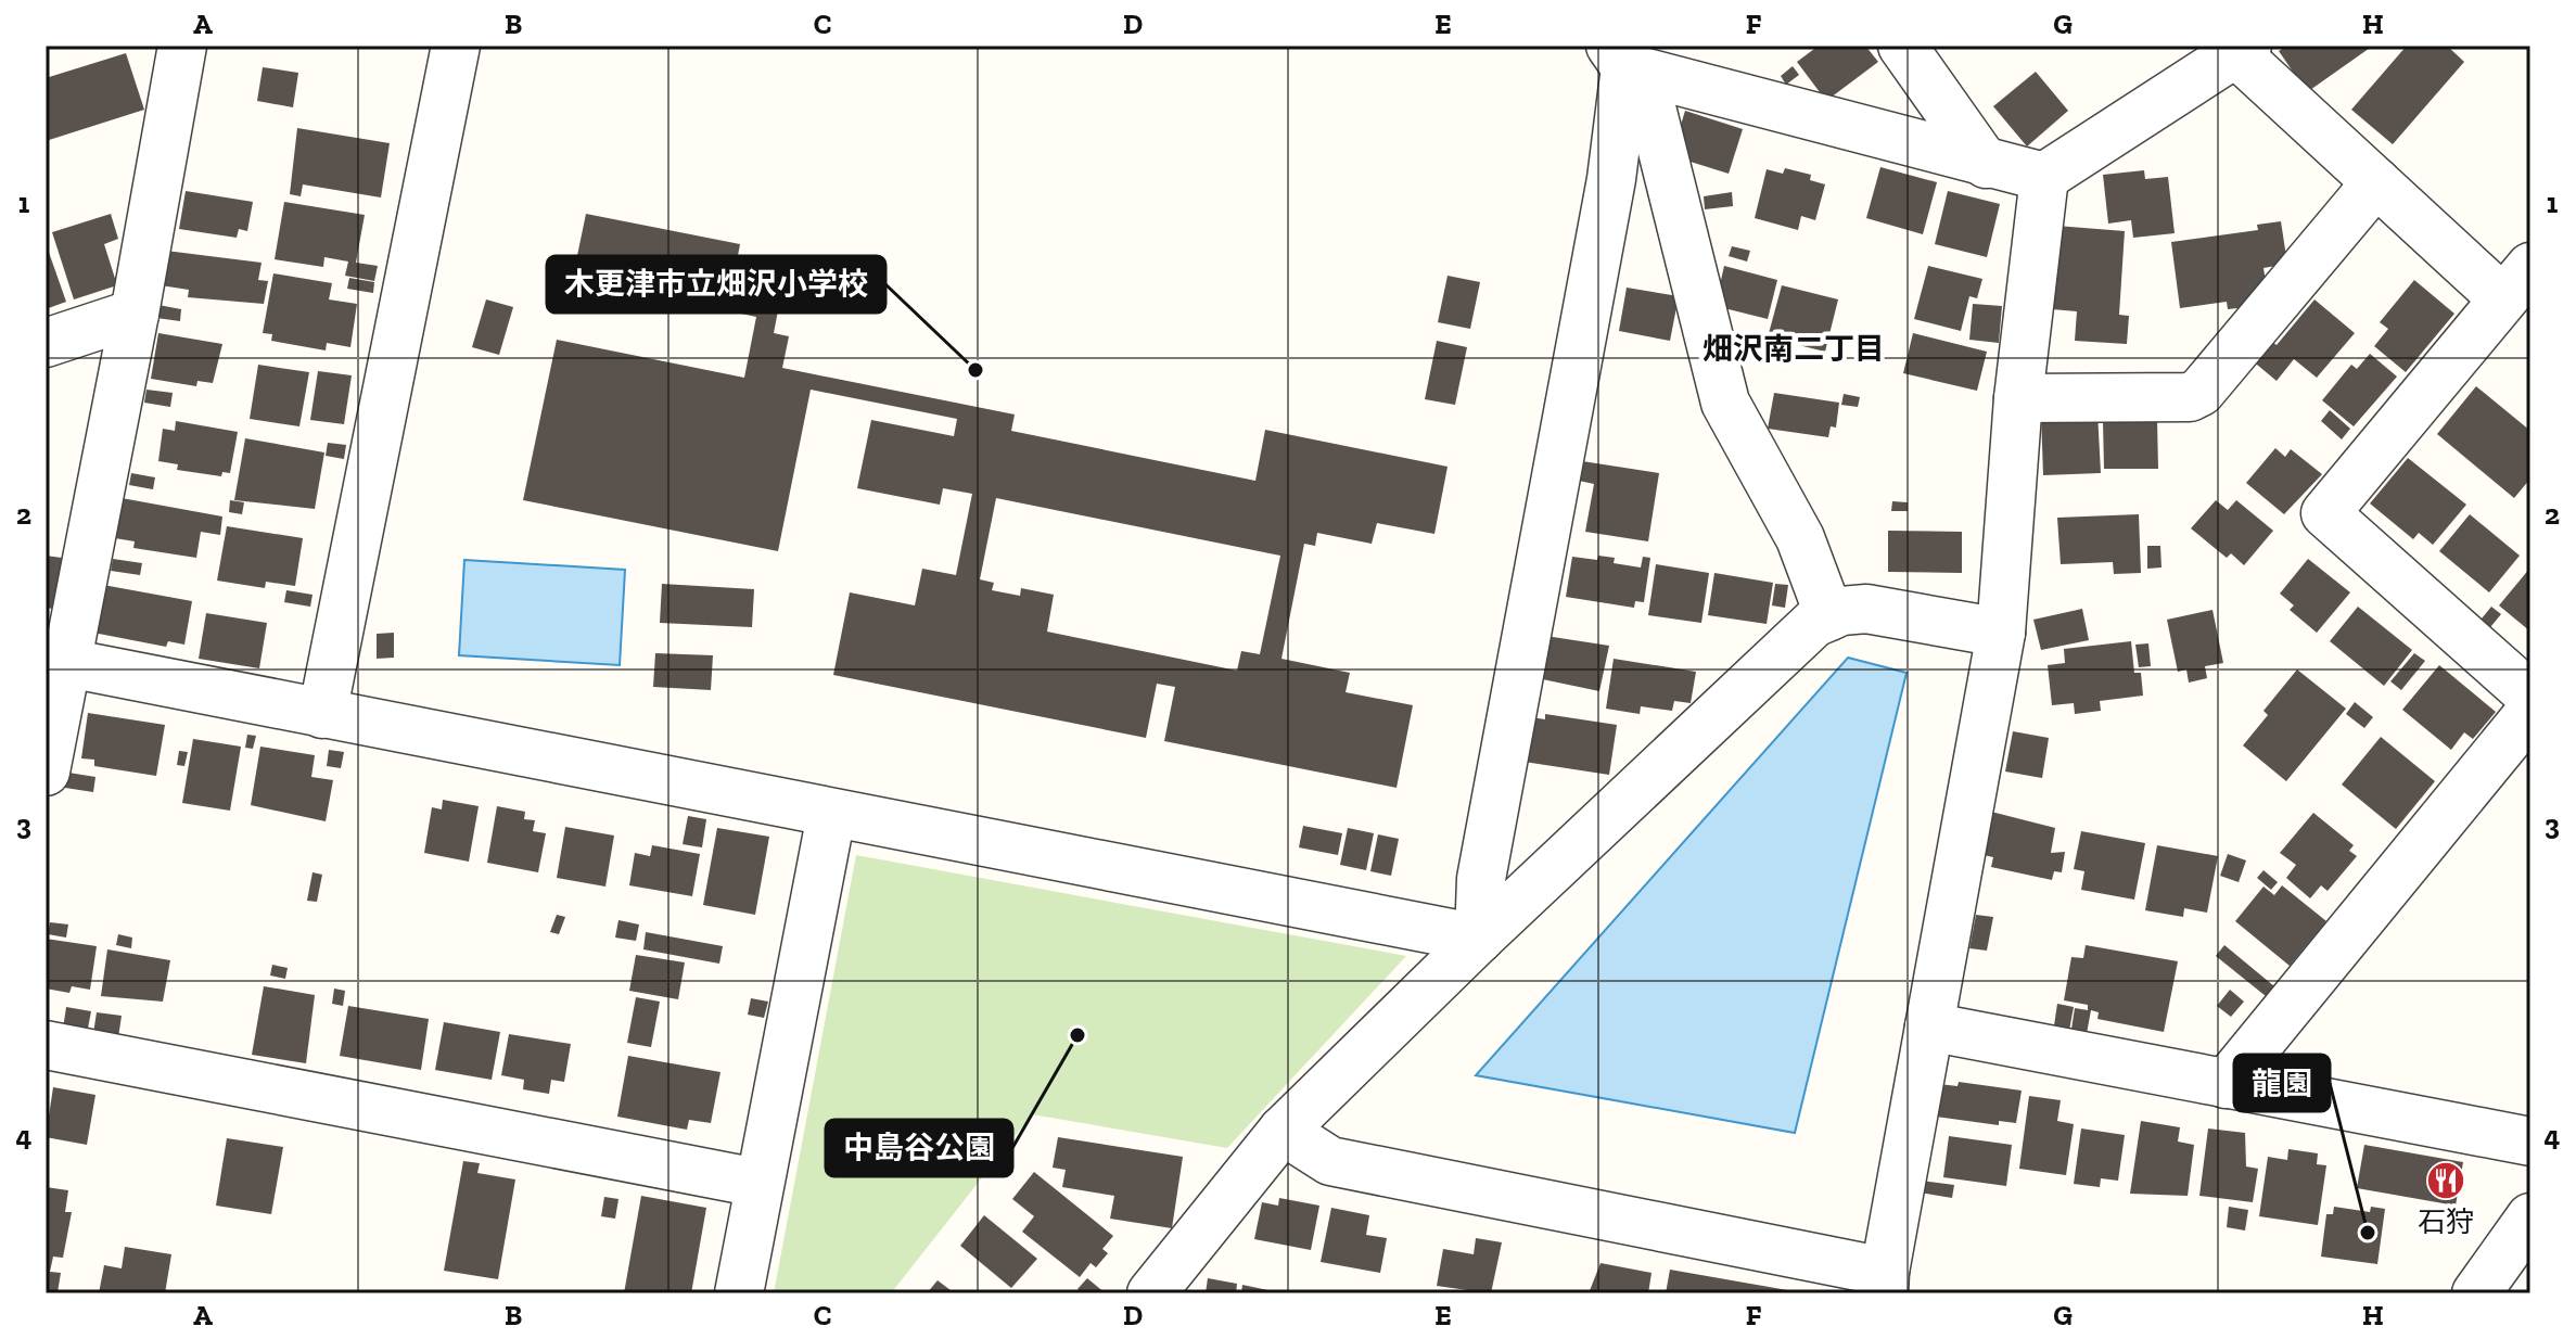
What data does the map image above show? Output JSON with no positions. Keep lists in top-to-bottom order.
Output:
{
  "districts": ["畑沢南二丁目"],
  "places": {
    "other": ["木更津市立畑沢小学校", "中島谷公園", "龍園"],
    "restaurant": ["石狩"]
  },
  "grid": {
    "columns": [
      "A",
      "B",
      "C",
      "D",
      "E",
      "F",
      "G",
      "H"
    ],
    "rows": [
      "1",
      "2",
      "3",
      "4"
    ]
  }
}
